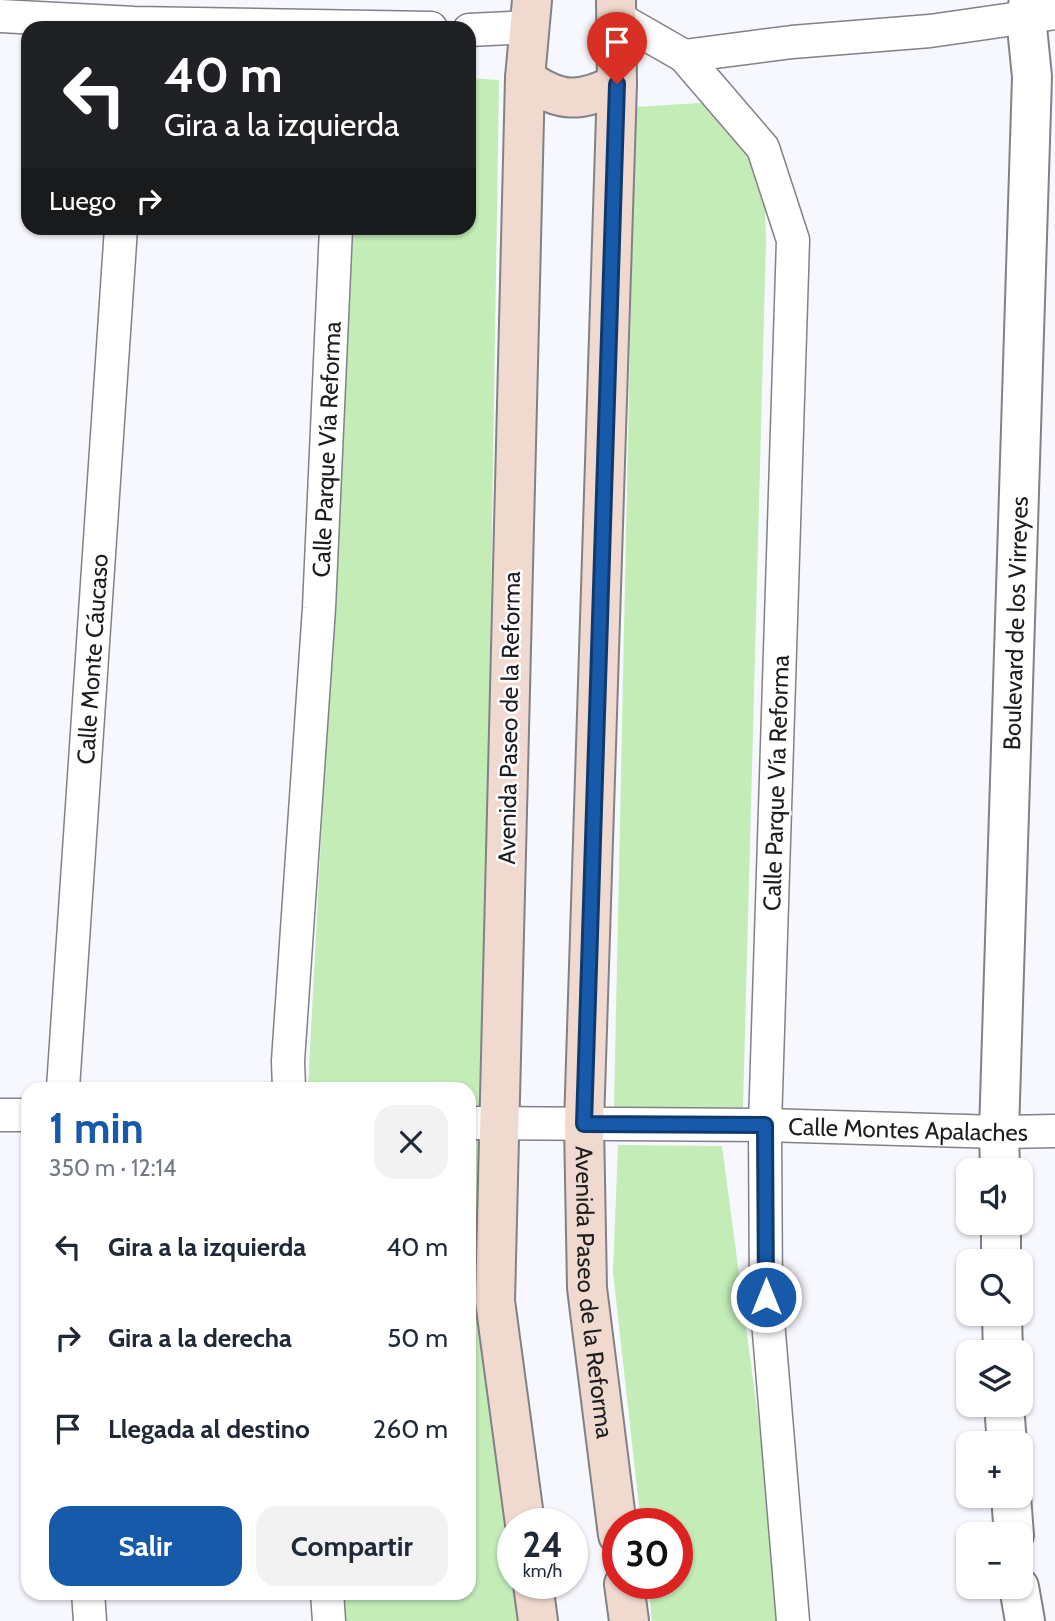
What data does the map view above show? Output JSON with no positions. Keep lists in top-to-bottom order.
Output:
{
  "streets": {
    "main road": ["Avenida Paseo de la Reforma"],
    "street": [
      "Calle Parque Vía Reforma",
      "Boulevard de los Virreyes",
      "Calle Monte Cáucaso",
      "Calle Montes Apalaches"
    ]
  },
  "crossings": [
    ["Calle Parque Vía Reforma", "Avenida Paseo de la Reforma"],
    ["Calle Parque Vía Reforma", "Calle Montes Apalaches"],
    ["Boulevard de los Virreyes", "Calle Montes Apalaches"],
    ["Avenida Paseo de la Reforma", "Calle Montes Apalaches"]
  ],
  "page": {
    "turn": ["40 m", "Gira a la izquierda"],
    "then": "Luego",
    "heading": ["1 min", "350 m · 12:14"],
    "map_buttons": ["+", "−"],
    "list": [
      {
        "name": "Gira a la izquierda",
        "value": "40 m"
      },
      {
        "name": "Gira a la derecha",
        "value": "50 m"
      },
      {
        "name": "Llegada al destino",
        "value": "260 m"
      }
    ],
    "buttons": ["Salir", "Compartir"],
    "speed": "24 km/h",
    "limit": "30"
  }
}
